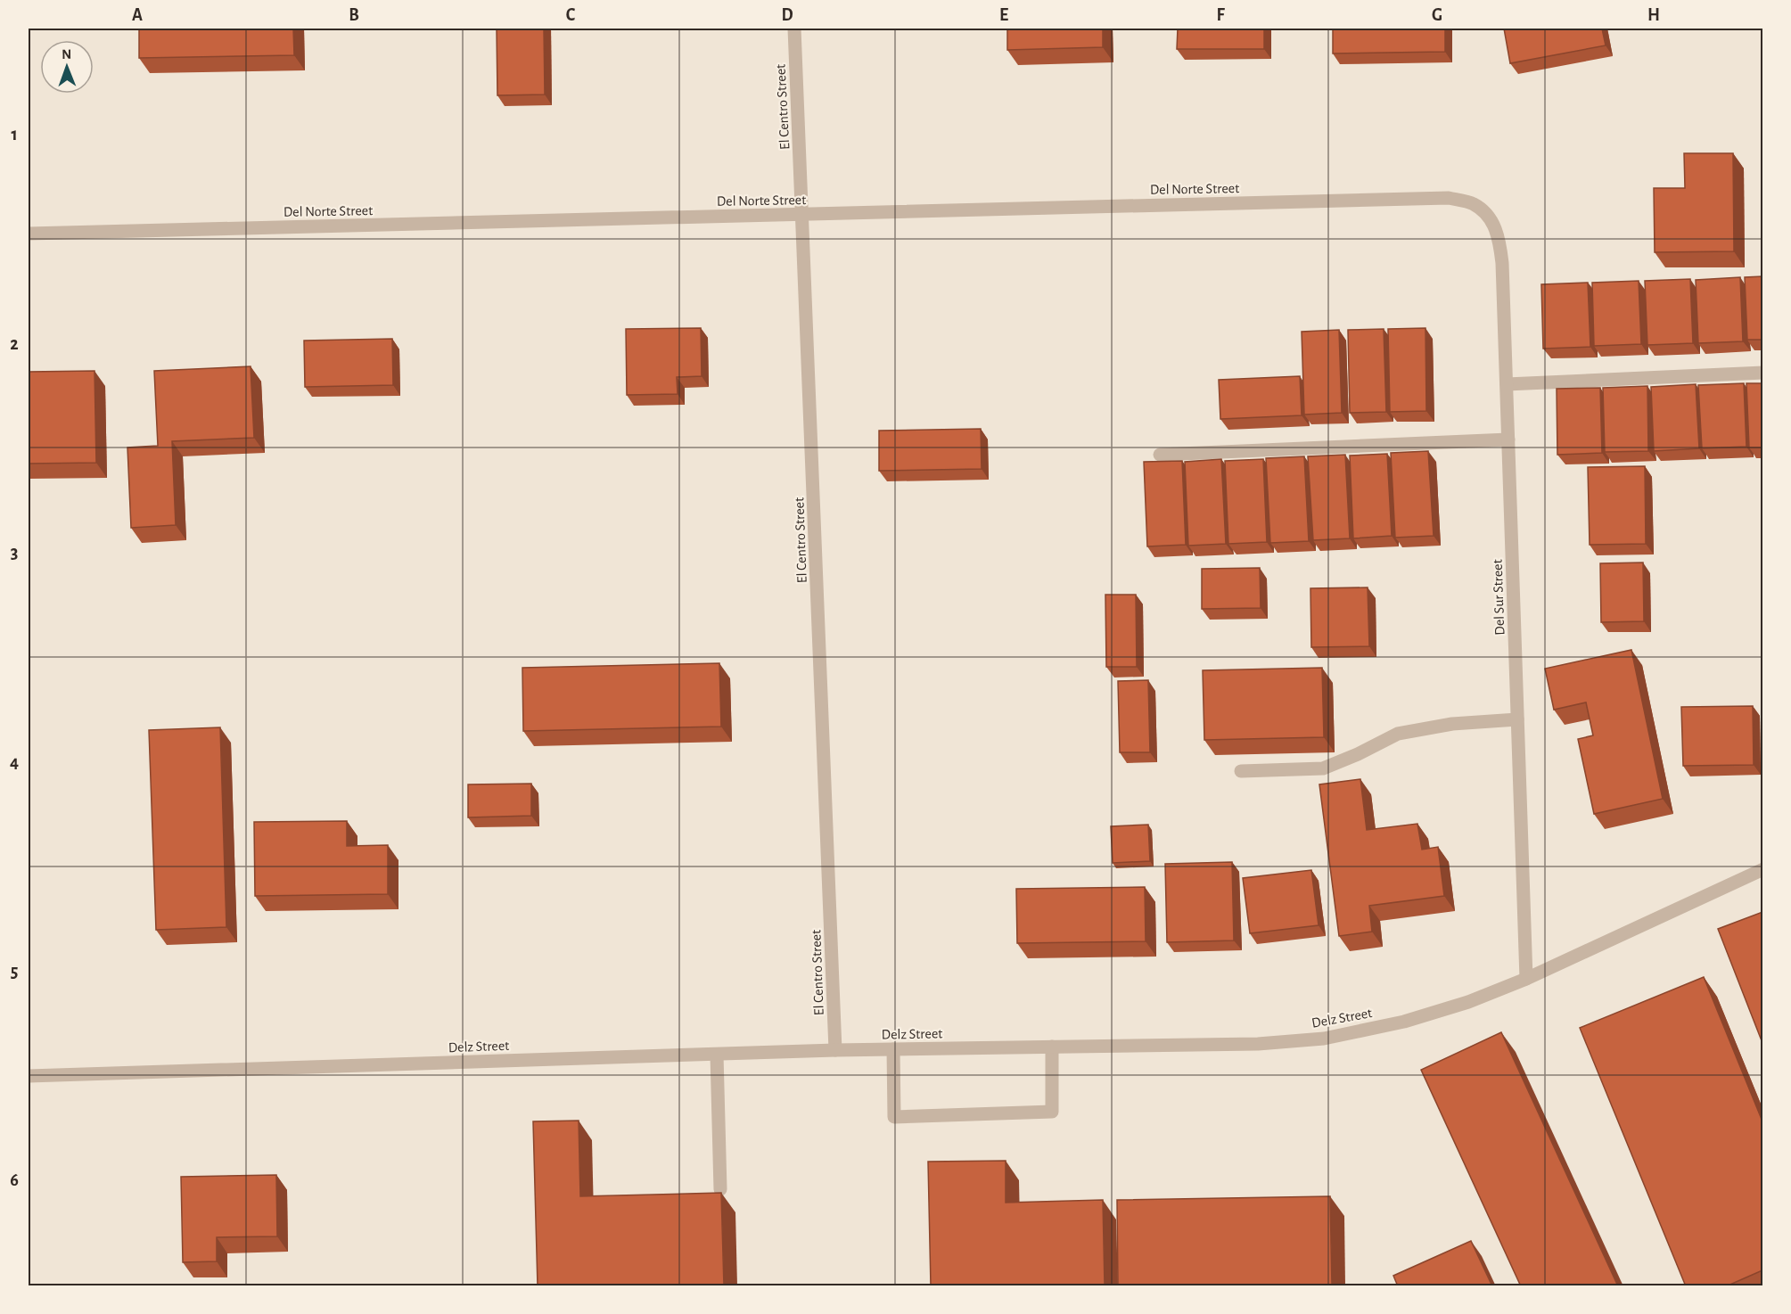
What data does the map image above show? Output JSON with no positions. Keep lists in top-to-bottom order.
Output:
{
  "streets": {
    "street": [
      "El Centro Street",
      "Del Norte Street",
      "Del Sur Street",
      "Delz Street"
    ]
  },
  "crossings": [
    ["El Centro Street", "Del Norte Street"],
    ["El Centro Street", "Delz Street"],
    ["Del Norte Street", "Del Sur Street"],
    ["Del Sur Street", "Delz Street"]
  ],
  "north": "top",
  "grid": {
    "columns": [
      "A",
      "B",
      "C",
      "D",
      "E",
      "F",
      "G",
      "H"
    ],
    "rows": [
      "1",
      "2",
      "3",
      "4",
      "5",
      "6"
    ]
  }
}
